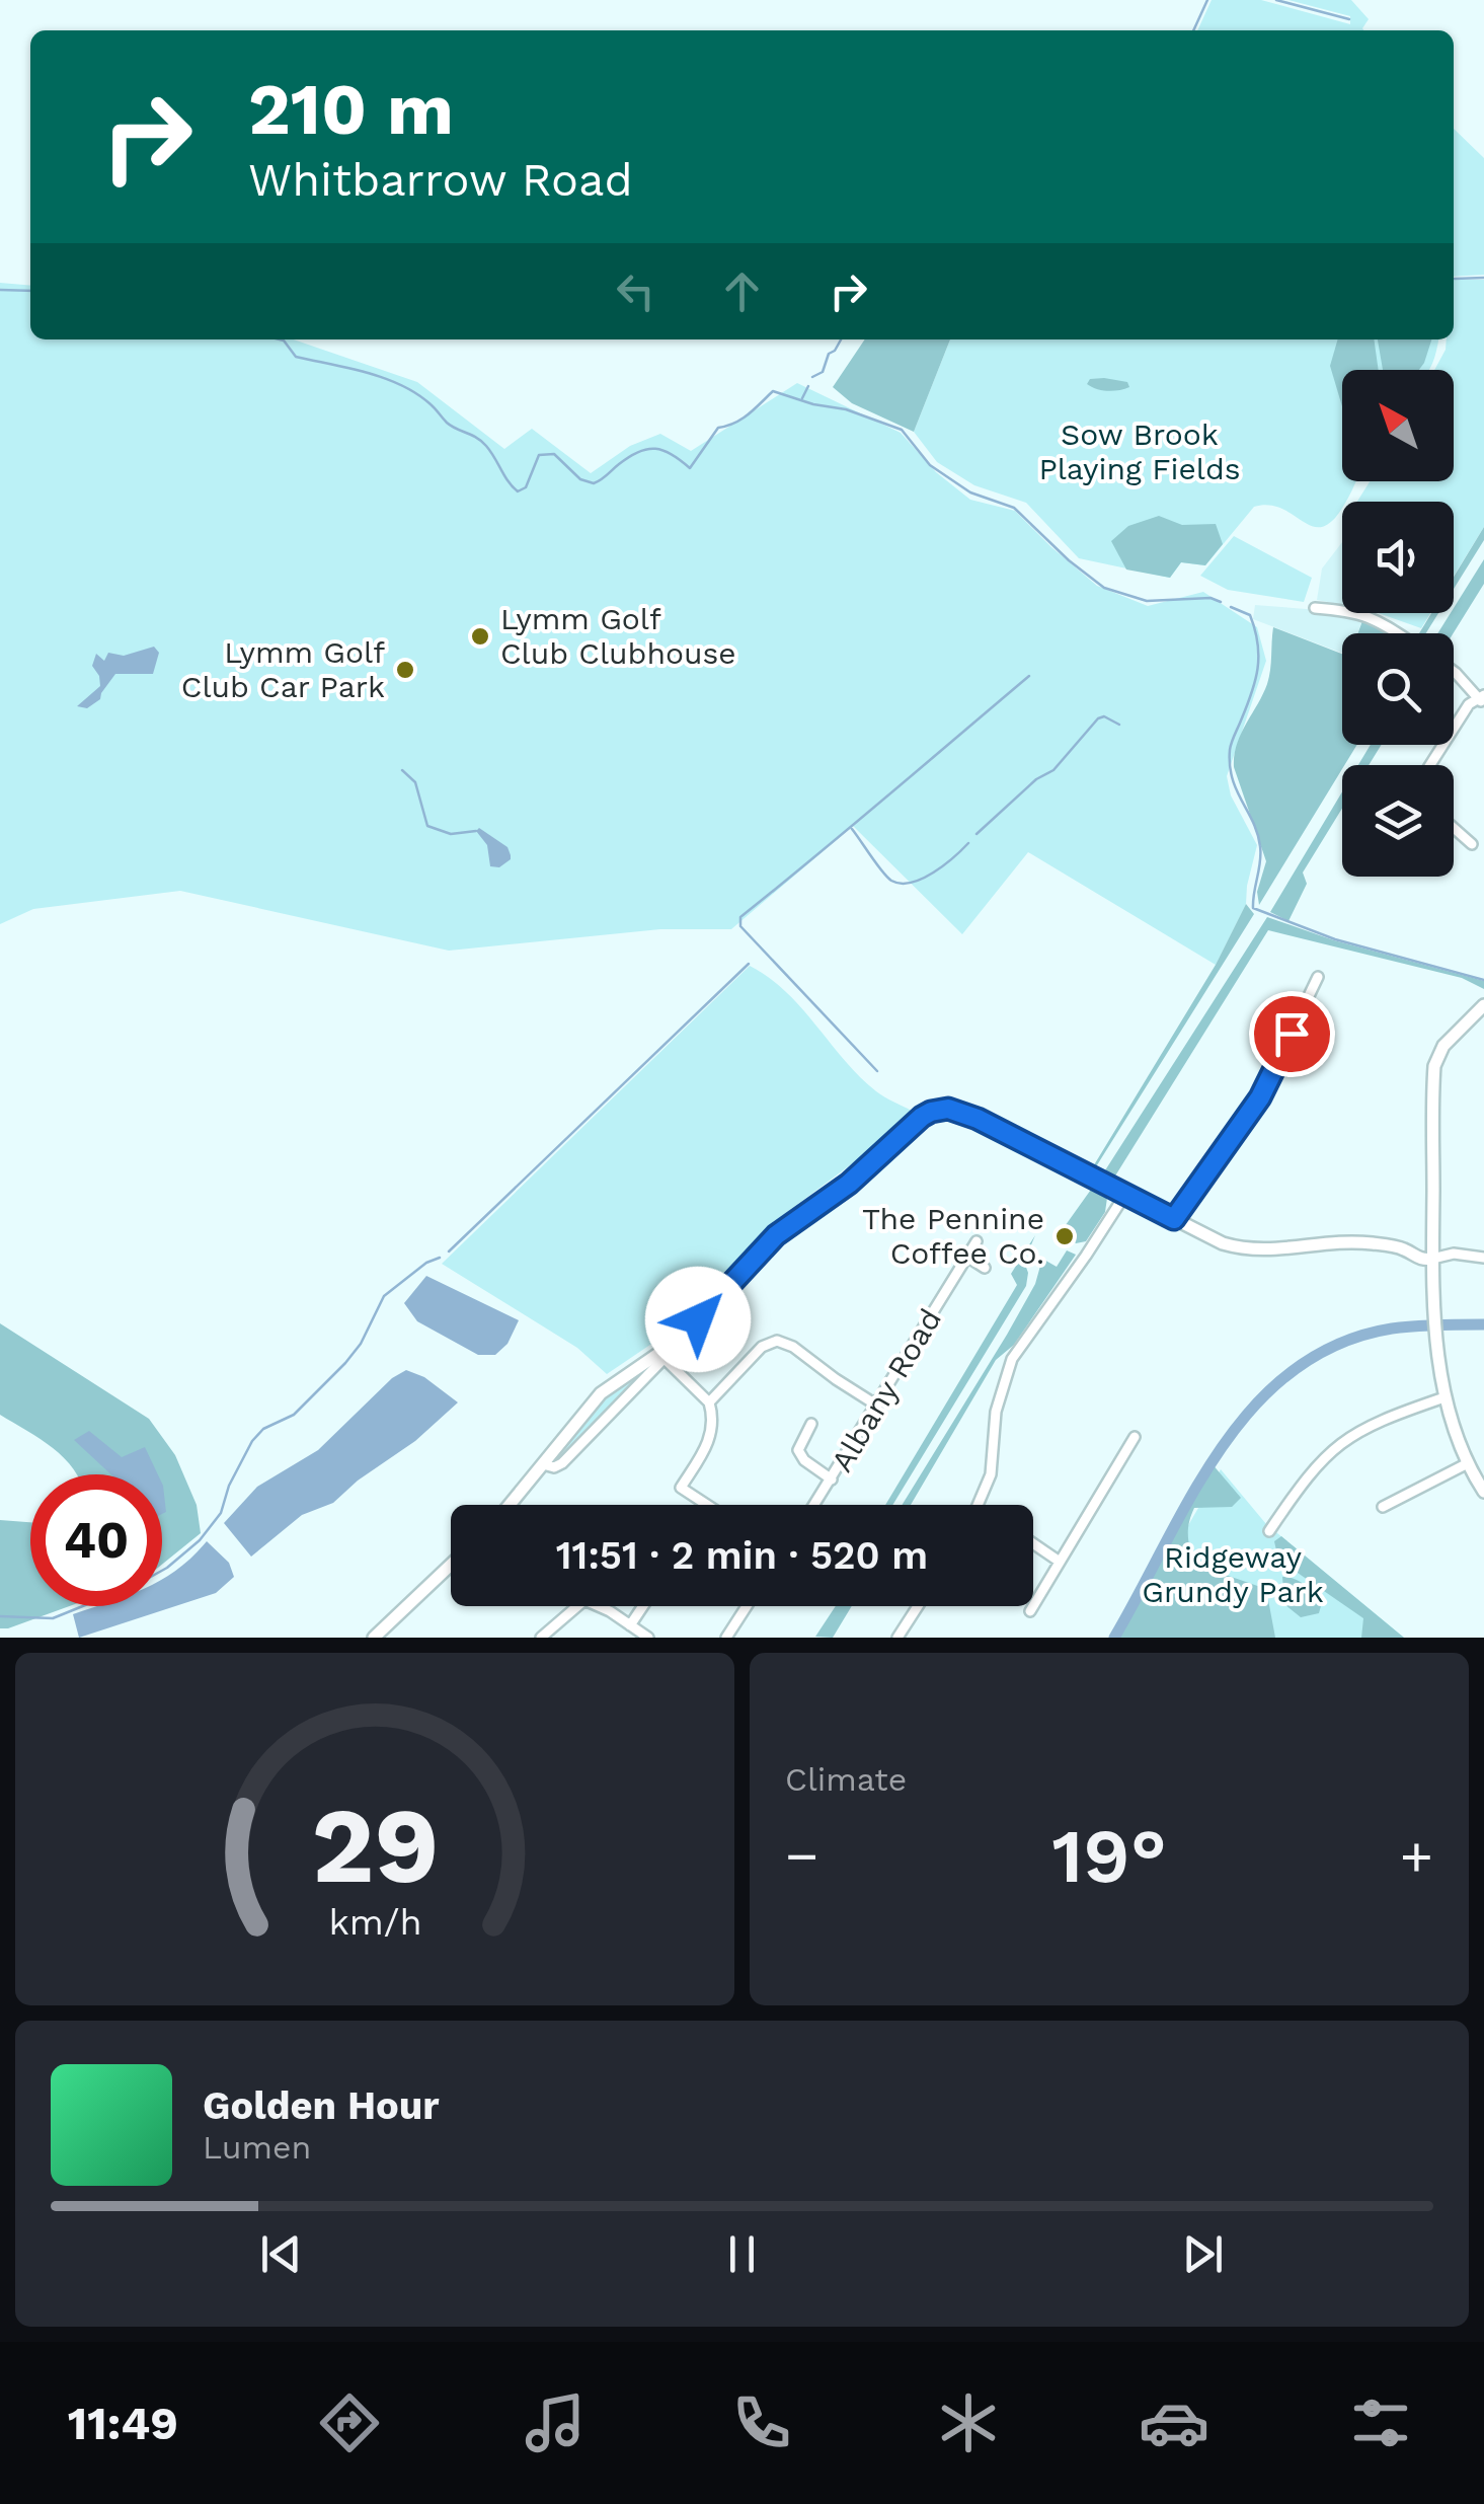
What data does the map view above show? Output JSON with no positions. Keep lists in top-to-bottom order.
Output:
{
  "streets": {
    "street": ["Albany Road"]
  },
  "parks": ["Sow Brook Playing Fields", "Ridgeway Grundy Park"],
  "places": ["Lymm Golf Club Clubhouse", "Lymm Golf Club Car Park", "The Pennine Coffee Co."],
  "north": "top left",
  "page": {
    "turn": ["210 m", "Whitbarrow Road"],
    "limit": "40",
    "trip": "11:51 · 2 min · 520 m",
    "tile": "Climate",
    "heat": ["−", "19°", "+"],
    "song": ["Golden Hour", "Lumen"],
    "tabs": "11:49",
    "gauge": ["29", "km/h"]
  }
}
